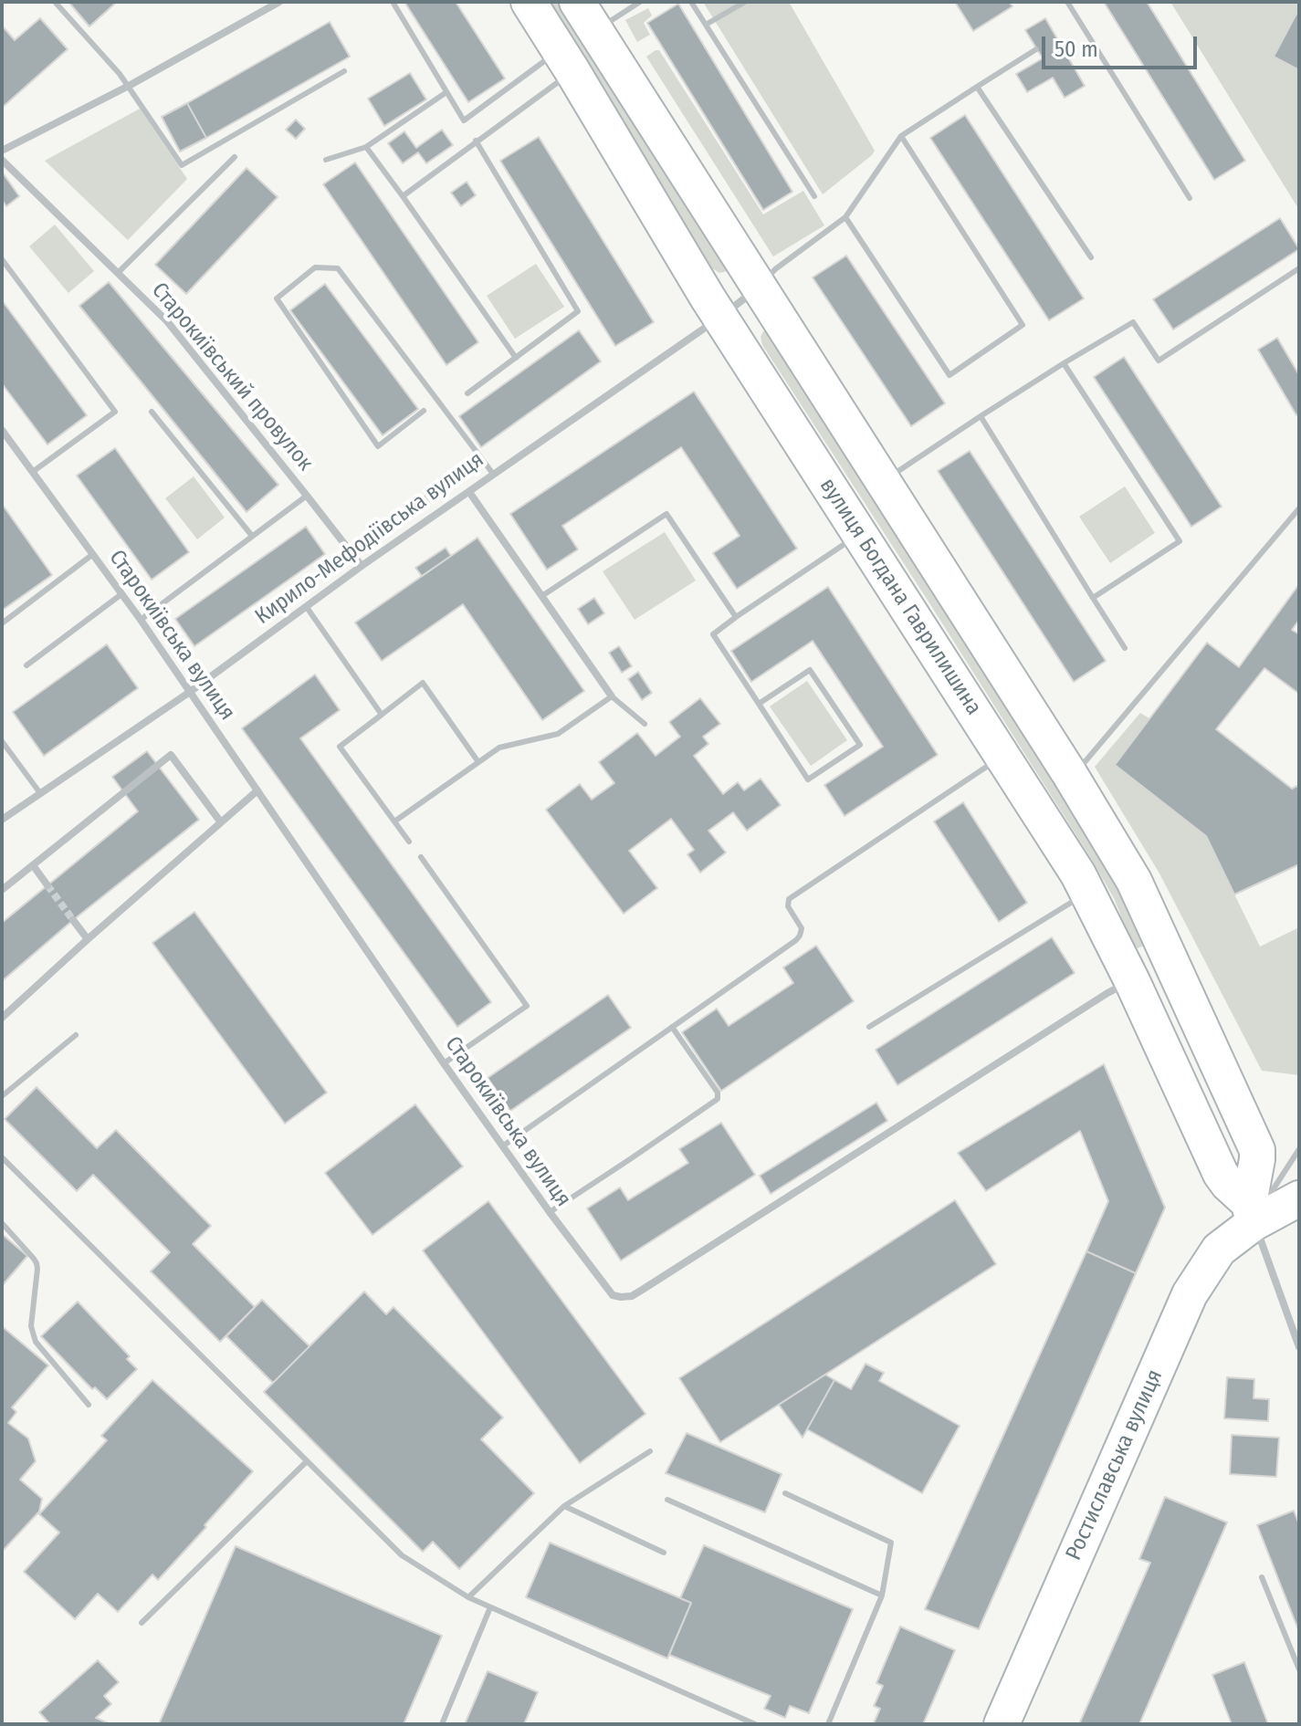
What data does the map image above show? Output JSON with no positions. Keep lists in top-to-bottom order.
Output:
{
  "streets": {
    "street": [
      "Старокиївський провулок",
      "Кирило-Мефодіївська вулиця",
      "вулиця Богдана Гаврилишина",
      "Старокиївська вулиця",
      "Ростиславська вулиця"
    ]
  },
  "crossings": [
    ["Старокиївський провулок", "Кирило-Мефодіївська вулиця"],
    ["Кирило-Мефодіївська вулиця", "вулиця Богдана Гаврилишина"],
    ["Кирило-Мефодіївська вулиця", "Старокиївська вулиця"],
    ["вулиця Богдана Гаврилишина", "Старокиївська вулиця"],
    ["вулиця Богдана Гаврилишина", "Ростиславська вулиця"]
  ],
  "scale_bar": "50 m"
}
